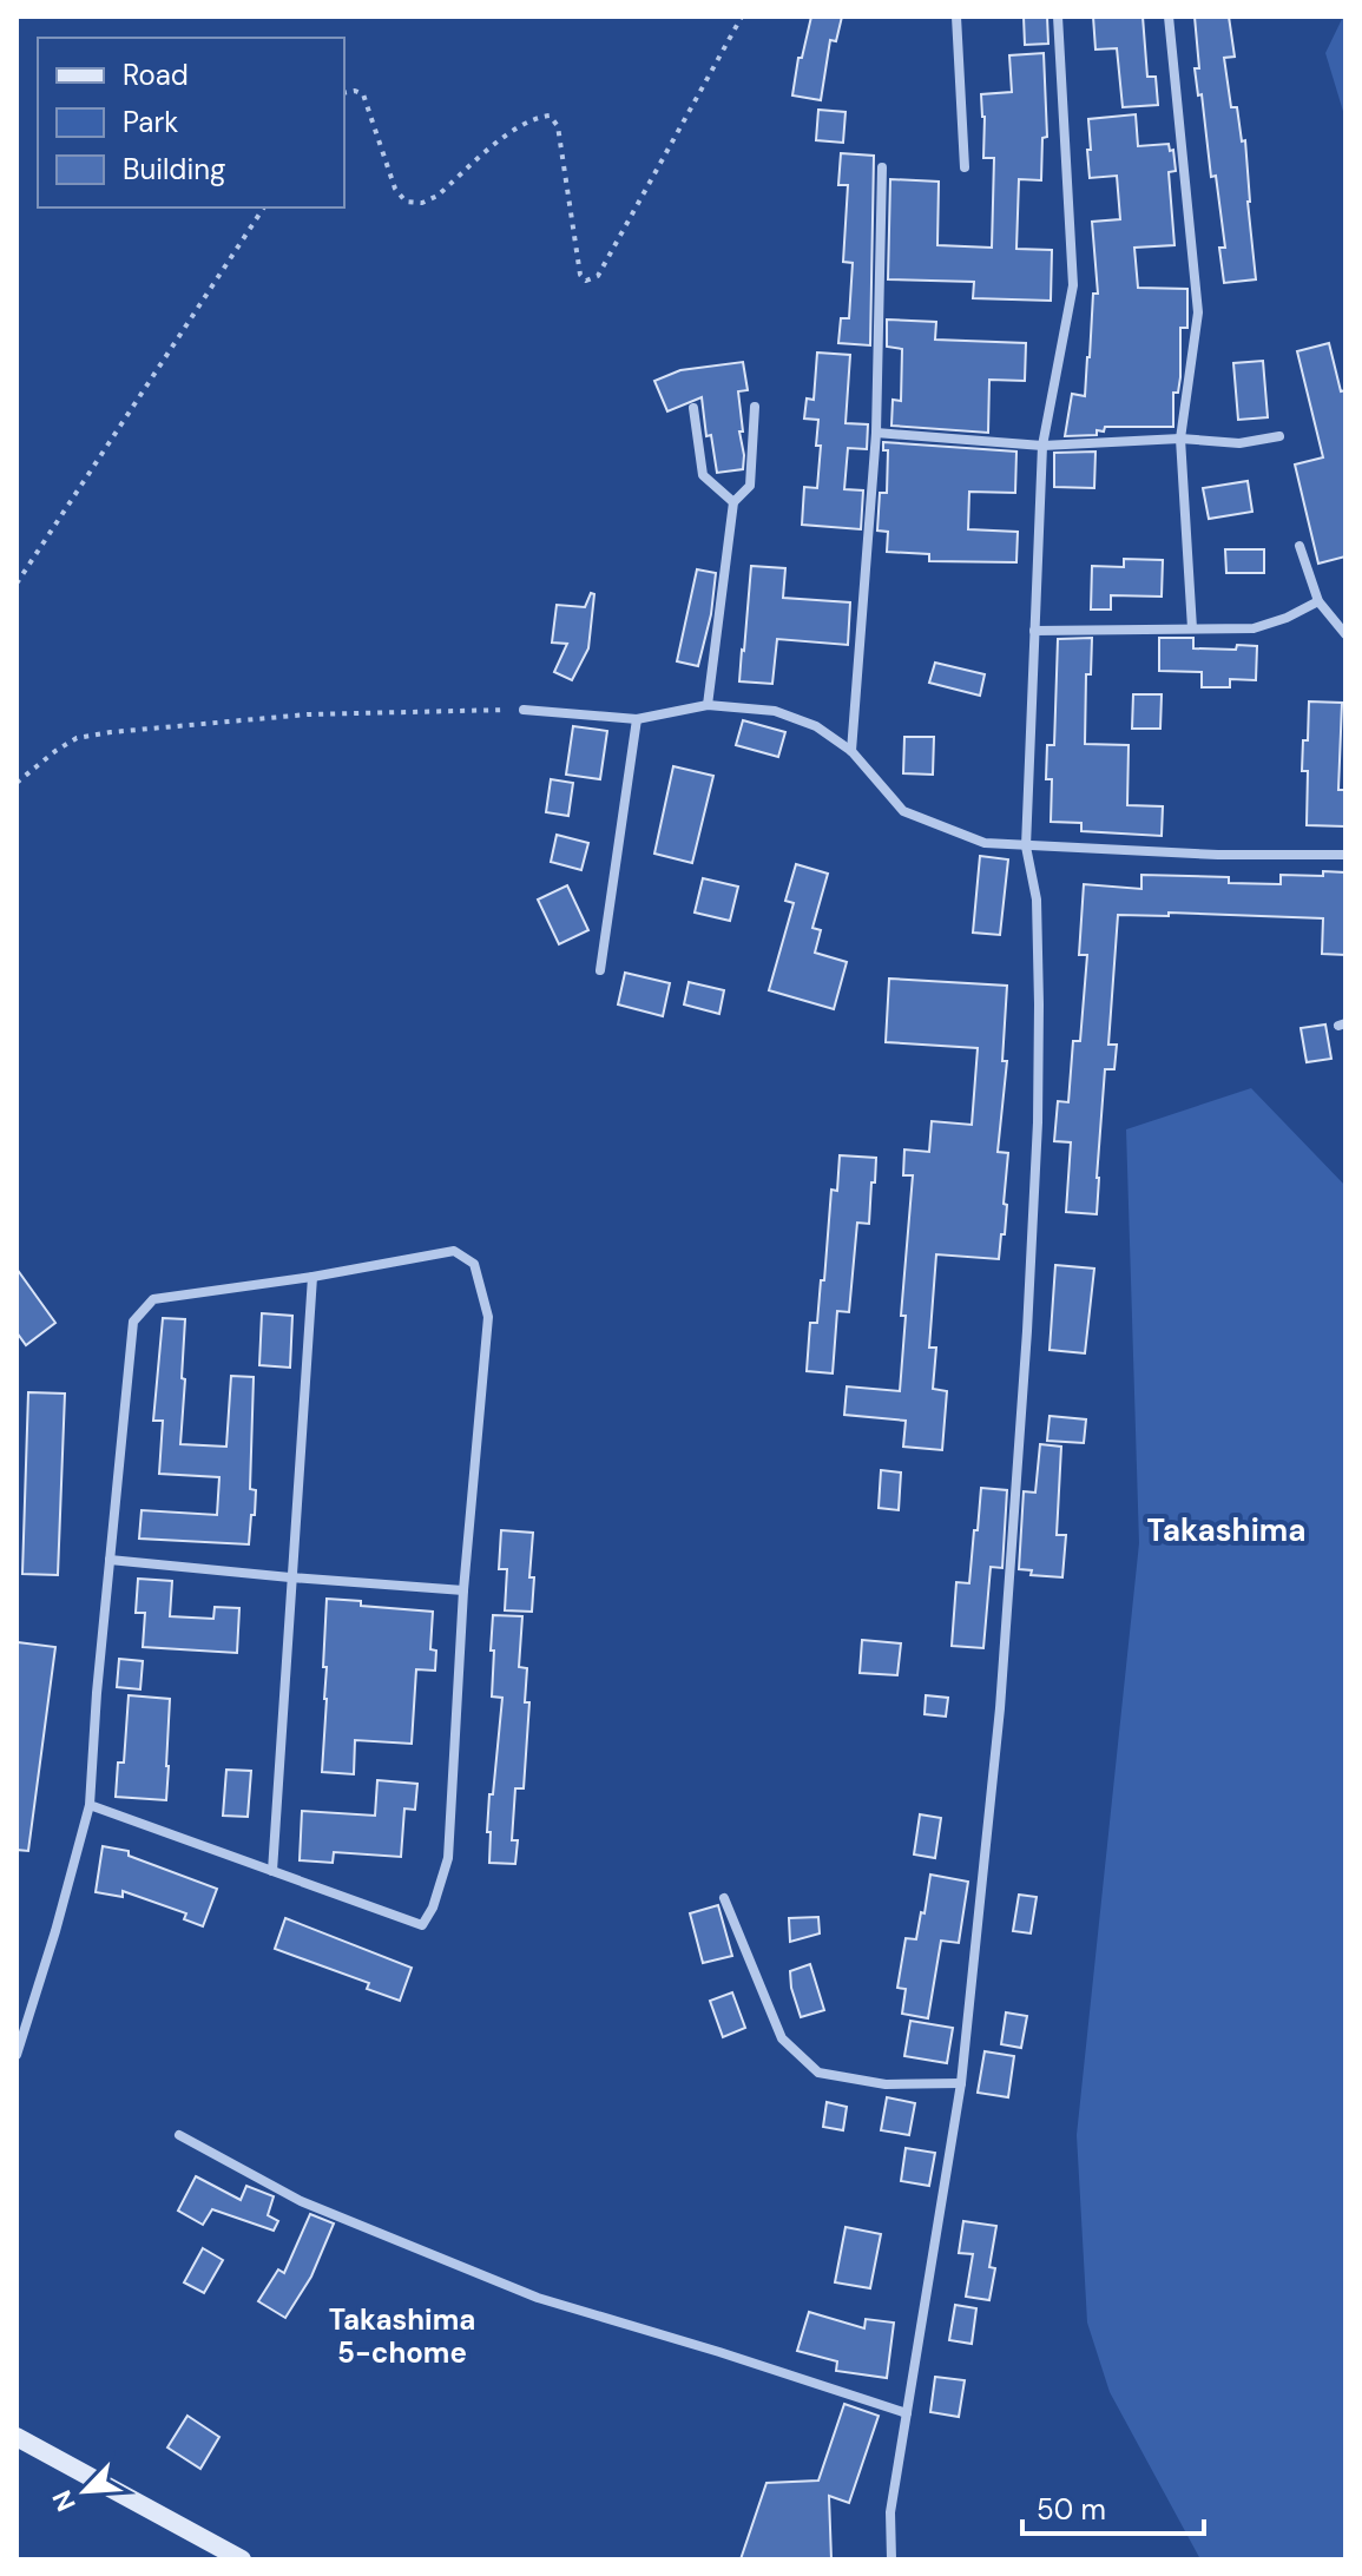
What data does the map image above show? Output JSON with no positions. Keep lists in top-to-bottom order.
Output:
{
  "districts": ["Takashima", "Takashima 5-chome"],
  "legend": ["Road", "Park", "Building"],
  "scale_bar": "50 m",
  "north": "bottom left"
}
